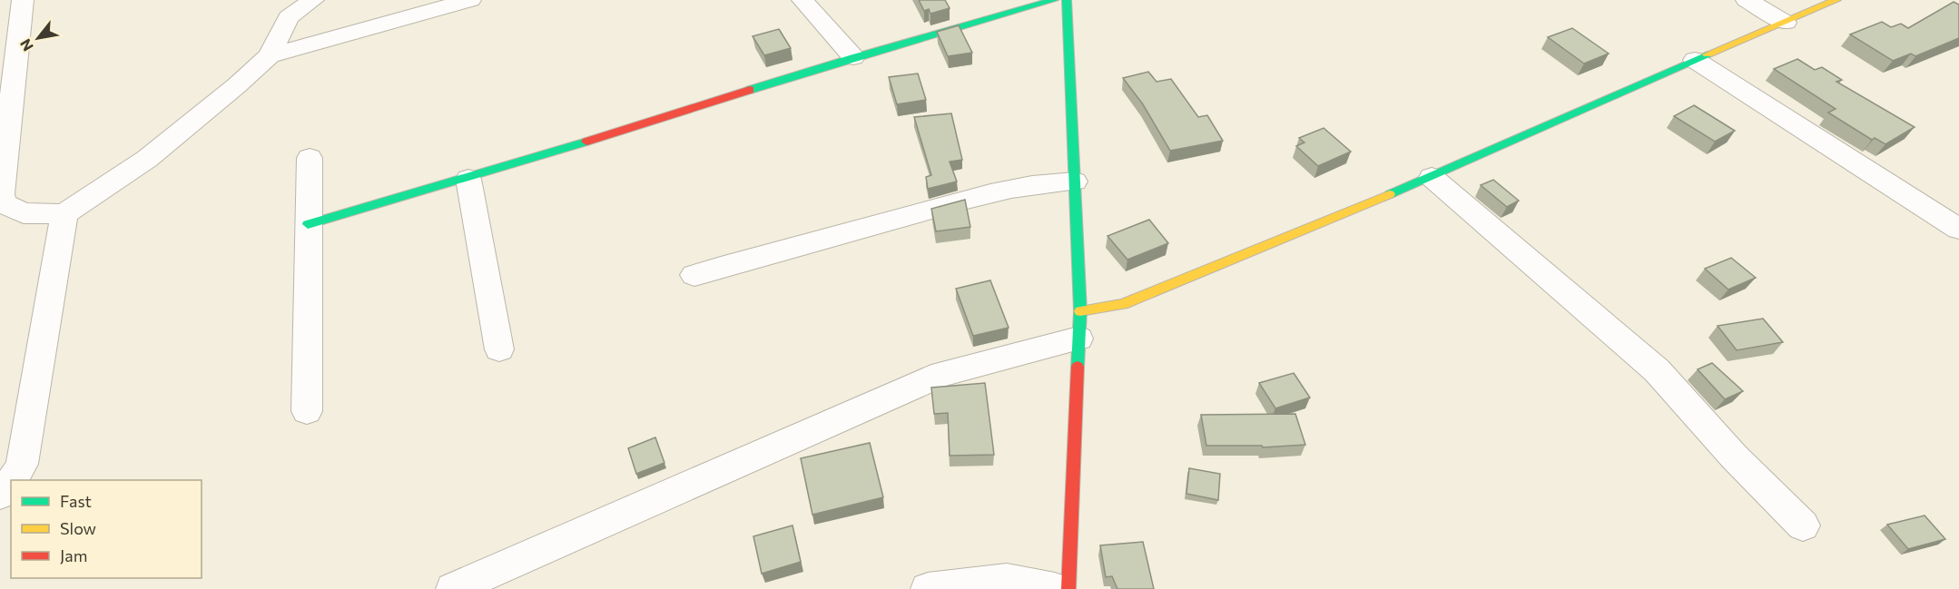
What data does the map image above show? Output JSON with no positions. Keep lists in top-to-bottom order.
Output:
{
  "legend": ["Fast", "Slow", "Jam"],
  "north": "bottom left"
}
